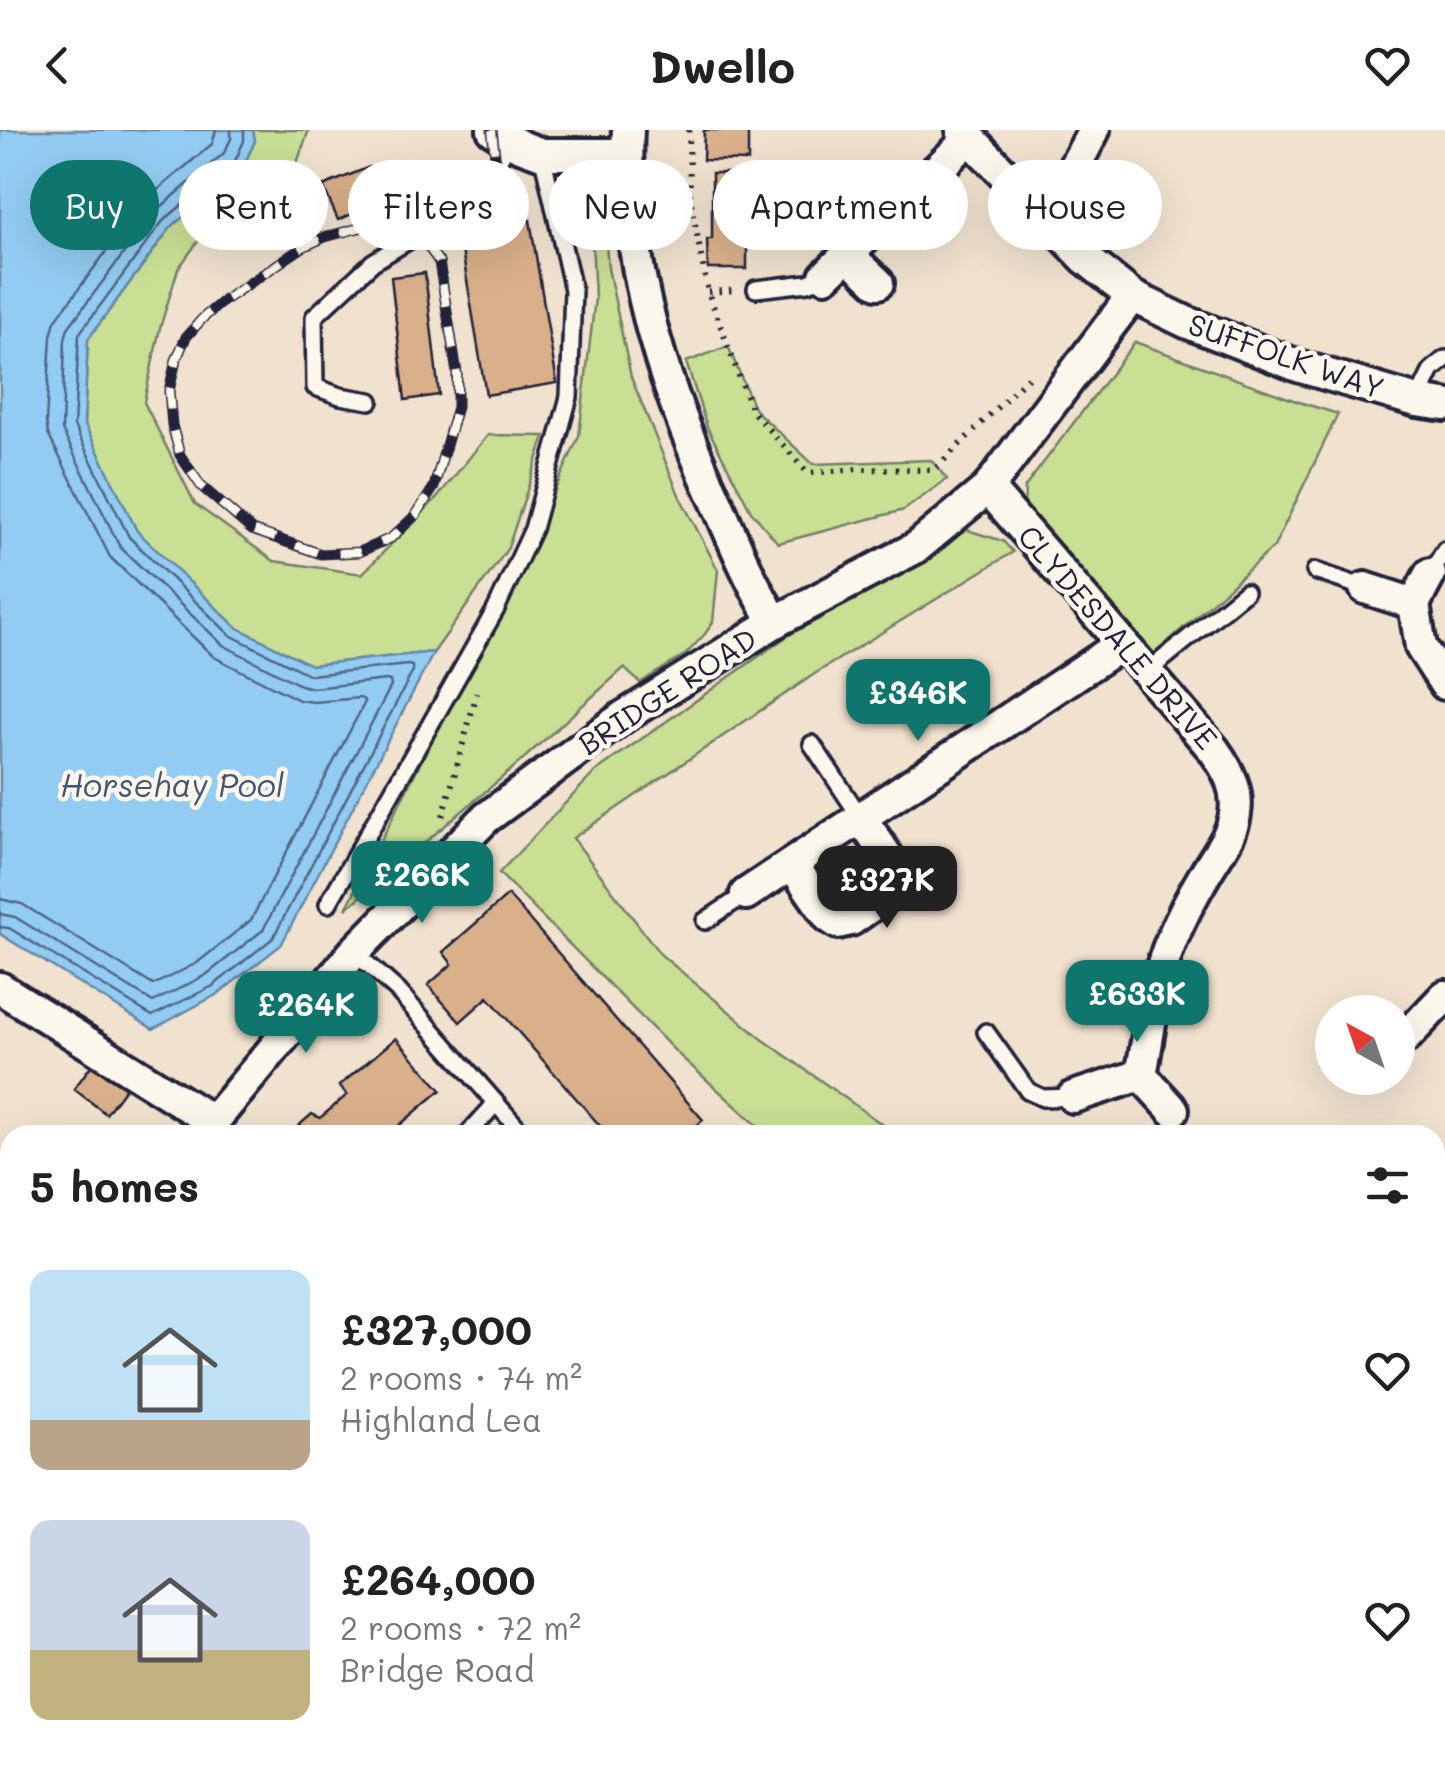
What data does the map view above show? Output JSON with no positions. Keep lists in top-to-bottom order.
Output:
{
  "streets": {
    "street": ["SUFFOLK WAY", "CLYDESDALE DRIVE", "BRIDGE ROAD"]
  },
  "water": ["Horsehay Pool"],
  "north": "top left",
  "page": {
    "header": "Dwello",
    "chip": [
      "Buy",
      "Rent",
      "Filters",
      "New",
      "Apartment",
      "House"
    ],
    "price": [
      "£346K",
      "£266K",
      "£327K",
      "£633K",
      "£264K"
    ],
    "heading": "5 homes",
    "list": [
      {
        "name": "£327,000",
        "note": "2 rooms · 74 m² · Highland Lea"
      },
      {
        "name": "£264,000",
        "note": "2 rooms · 72 m² · Bridge Road"
      }
    ]
  }
}
